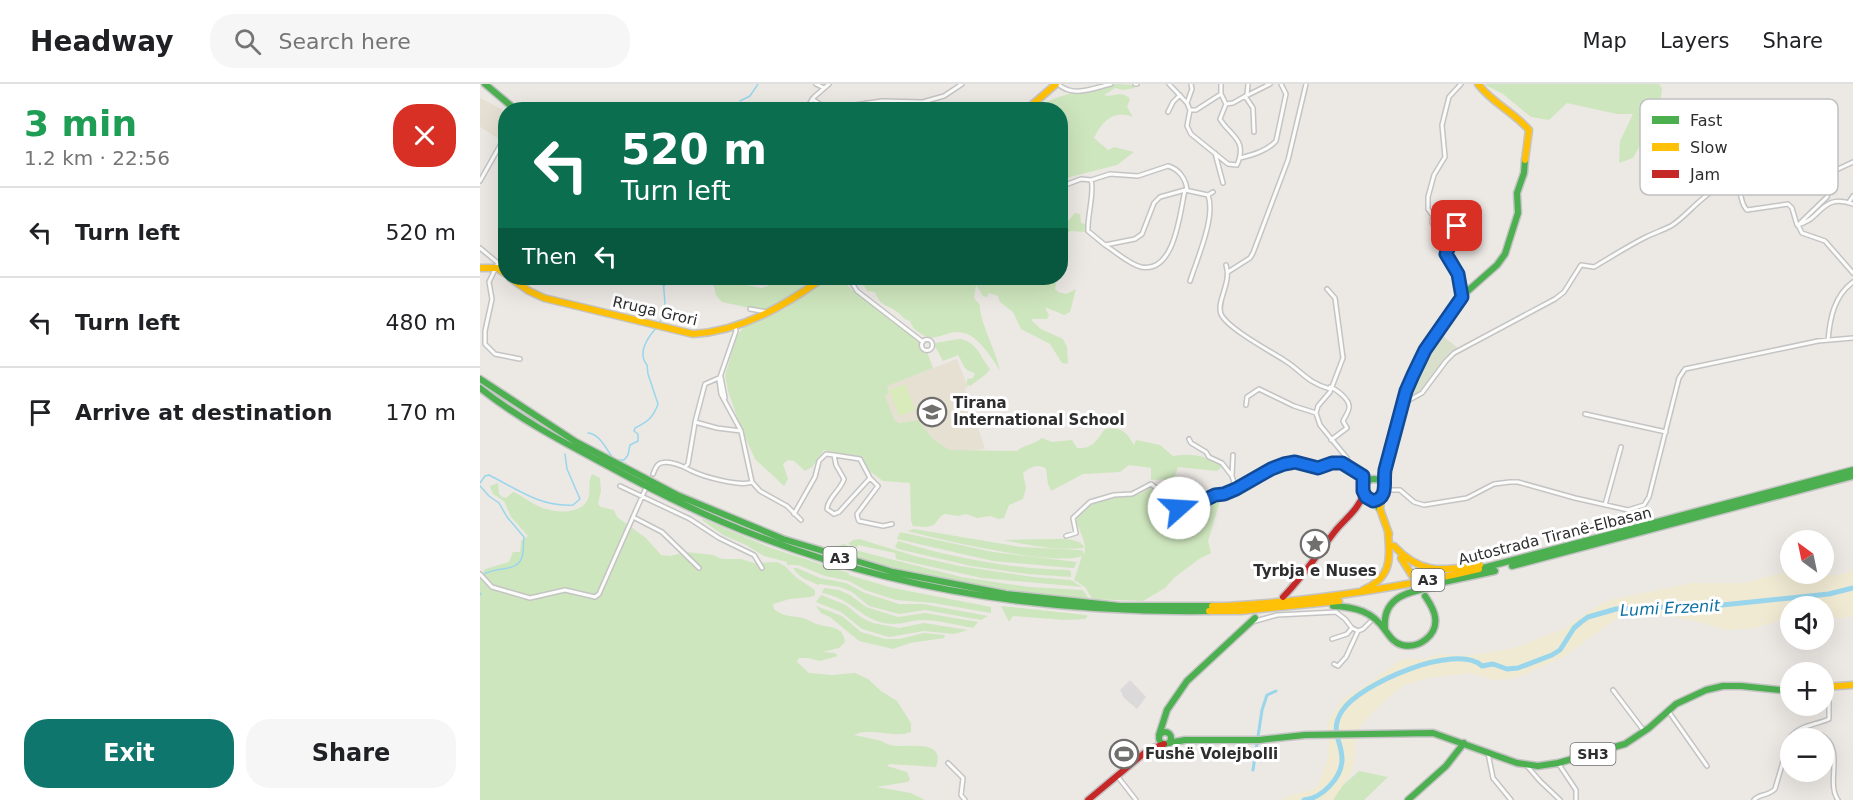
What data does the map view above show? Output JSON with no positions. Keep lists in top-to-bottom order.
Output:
{
  "streets": {
    "main road": [
      "Rruga Grori",
      "Autostrada Tiranë-Elbasan",
      "A3",
      "SH3"
    ]
  },
  "crossings": [
    ["Autostrada Tiranë-Elbasan", "A3"]
  ],
  "water": ["Lumi Erzenit"],
  "places": {
    "school or university": ["Tirana International School"],
    "place": ["Tyrbja e Nuses"],
    "sports": ["Fushë Volejbolli"]
  },
  "legend": ["Fast", "Slow", "Jam"],
  "north": "top left",
  "page": {
    "header": "Headway",
    "search": "Search here",
    "nav": ["Map", "Layers", "Share"],
    "heading": ["3 min", "1.2 km · 22:56"],
    "turn": ["520 m", "Turn left"],
    "list": [
      {
        "name": "Turn left",
        "value": "520 m"
      },
      {
        "name": "Turn left",
        "value": "480 m"
      },
      {
        "name": "Arrive at destination",
        "value": "170 m"
      }
    ],
    "then": "Then",
    "map_buttons": ["+", "−"],
    "buttons": ["Exit", "Share"]
  }
}
